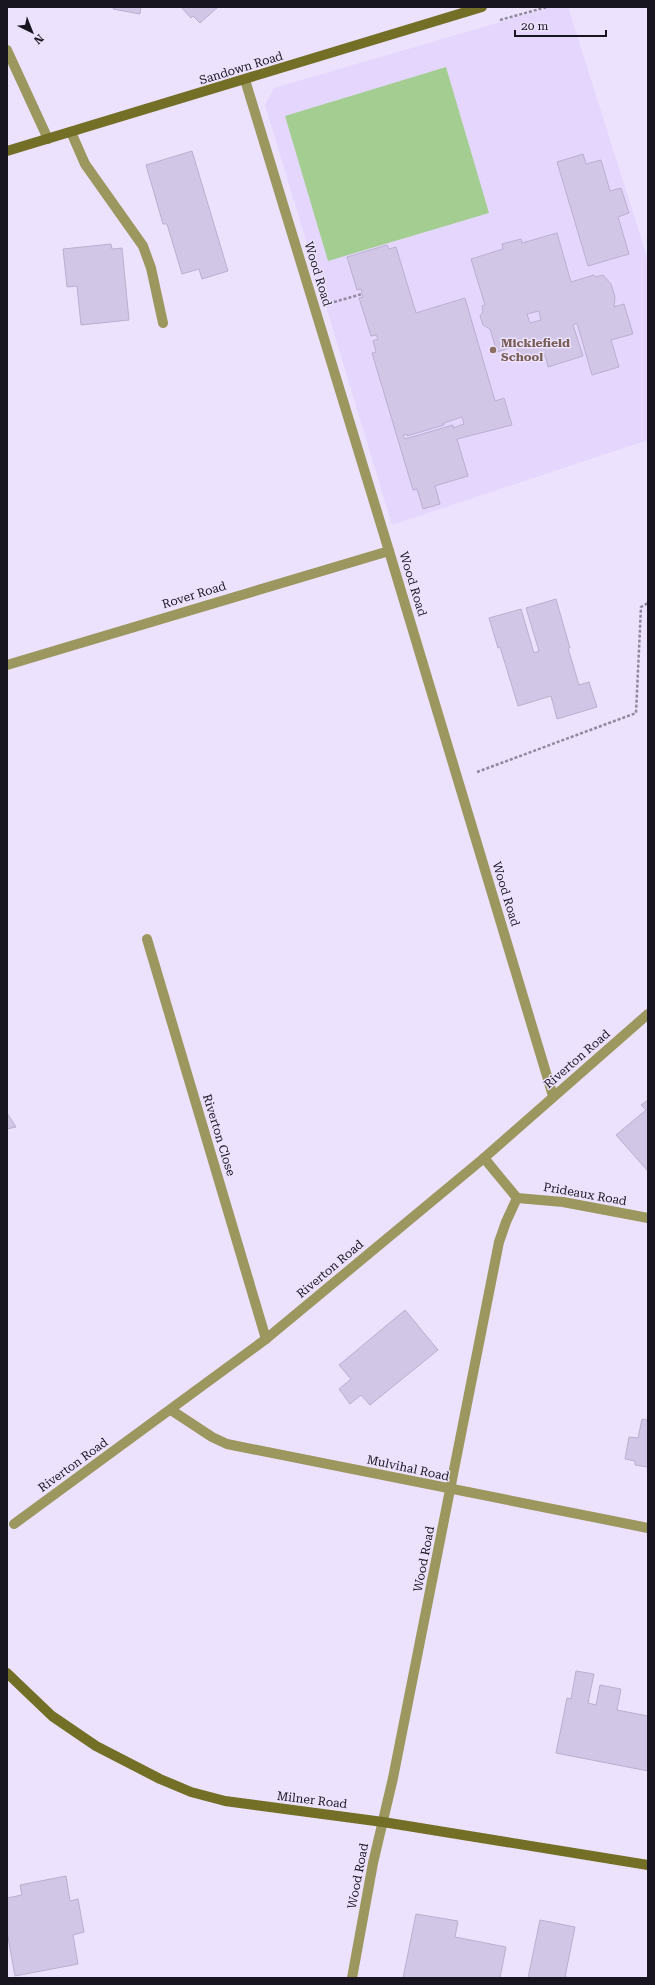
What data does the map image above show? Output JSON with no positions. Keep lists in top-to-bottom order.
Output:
{
  "streets": {
    "main road": ["Sandown Road", "Milner Road"],
    "street": [
      "Wood Road",
      "Rover Road",
      "Riverton Road",
      "Riverton Close",
      "Prideaux Road",
      "Mulvihal Road"
    ]
  },
  "crossings": [
    ["Sandown Road", "Wood Road"],
    ["Wood Road", "Rover Road"],
    ["Wood Road", "Riverton Road"],
    ["Wood Road", "Prideaux Road"],
    ["Wood Road", "Mulvihal Road"],
    ["Wood Road", "Milner Road"],
    ["Riverton Road", "Riverton Close"],
    ["Riverton Road", "Mulvihal Road"]
  ],
  "places": ["Micklefield School"],
  "scale_bar": "20 m",
  "north": "bottom right"
}
